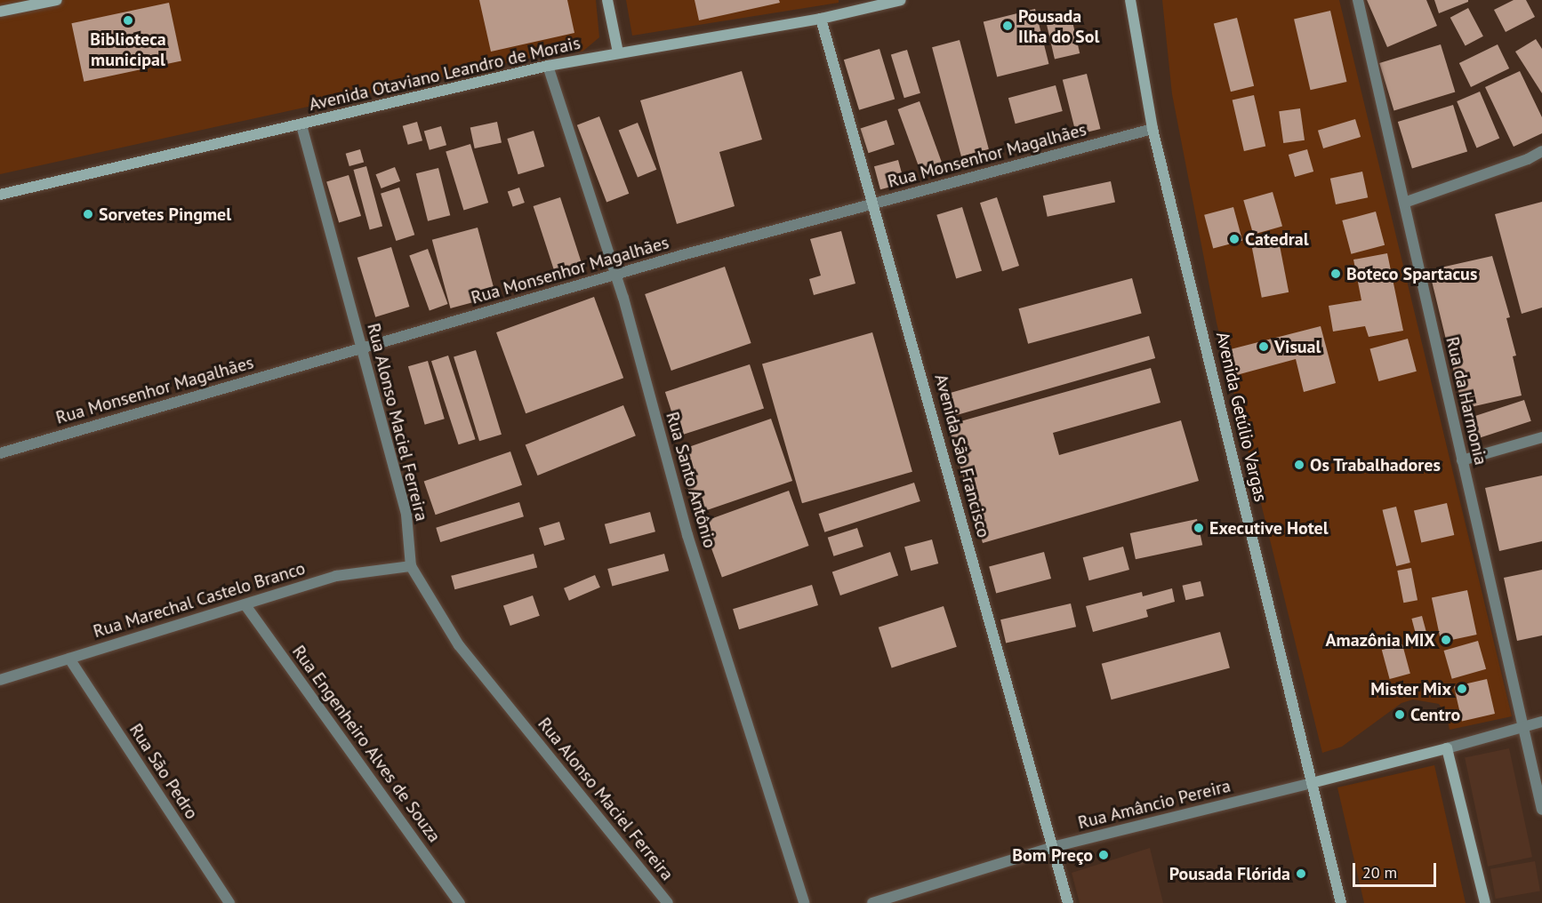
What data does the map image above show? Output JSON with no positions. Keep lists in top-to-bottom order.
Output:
{
  "streets": {
    "street": [
      "Avenida Otaviano Leandro de Morais",
      "Rua Monsenhor Magalhães",
      "Rua da Harmonia",
      "Avenida Getúlio Vargas",
      "Rua Alonso Maciel Ferreira",
      "Avenida São Francisco",
      "Rua Santo Antônio",
      "Rua Marechal Castelo Branco",
      "Rua Engenheiro Alves de Souza",
      "Rua São Pedro",
      "Rua Amâncio Pereira"
    ]
  },
  "crossings": [
    ["Avenida Otaviano Leandro de Morais", "Rua Alonso Maciel Ferreira"],
    ["Avenida Otaviano Leandro de Morais", "Avenida São Francisco"],
    ["Avenida Otaviano Leandro de Morais", "Rua Santo Antônio"],
    ["Rua Monsenhor Magalhães", "Avenida Getúlio Vargas"],
    ["Rua Monsenhor Magalhães", "Rua Alonso Maciel Ferreira"],
    ["Rua Monsenhor Magalhães", "Avenida São Francisco"],
    ["Rua Monsenhor Magalhães", "Rua Santo Antônio"],
    ["Avenida Getúlio Vargas", "Rua Amâncio Pereira"],
    ["Rua Alonso Maciel Ferreira", "Rua Marechal Castelo Branco"],
    ["Avenida São Francisco", "Rua Amâncio Pereira"],
    ["Rua Marechal Castelo Branco", "Rua Engenheiro Alves de Souza"],
    ["Rua Marechal Castelo Branco", "Rua São Pedro"]
  ],
  "places": [
    "Biblioteca municipal",
    "Pousada Ilha do Sol",
    "Sorvetes Pingmel",
    "Catedral",
    "Boteco Spartacus",
    "Visual",
    "Os Trabalhadores",
    "Executive Hotel",
    "Amazônia MIX",
    "Mister Mix",
    "Centro",
    "Bom Preço",
    "Pousada Flórida"
  ],
  "scale_bar": "20 m"
}
